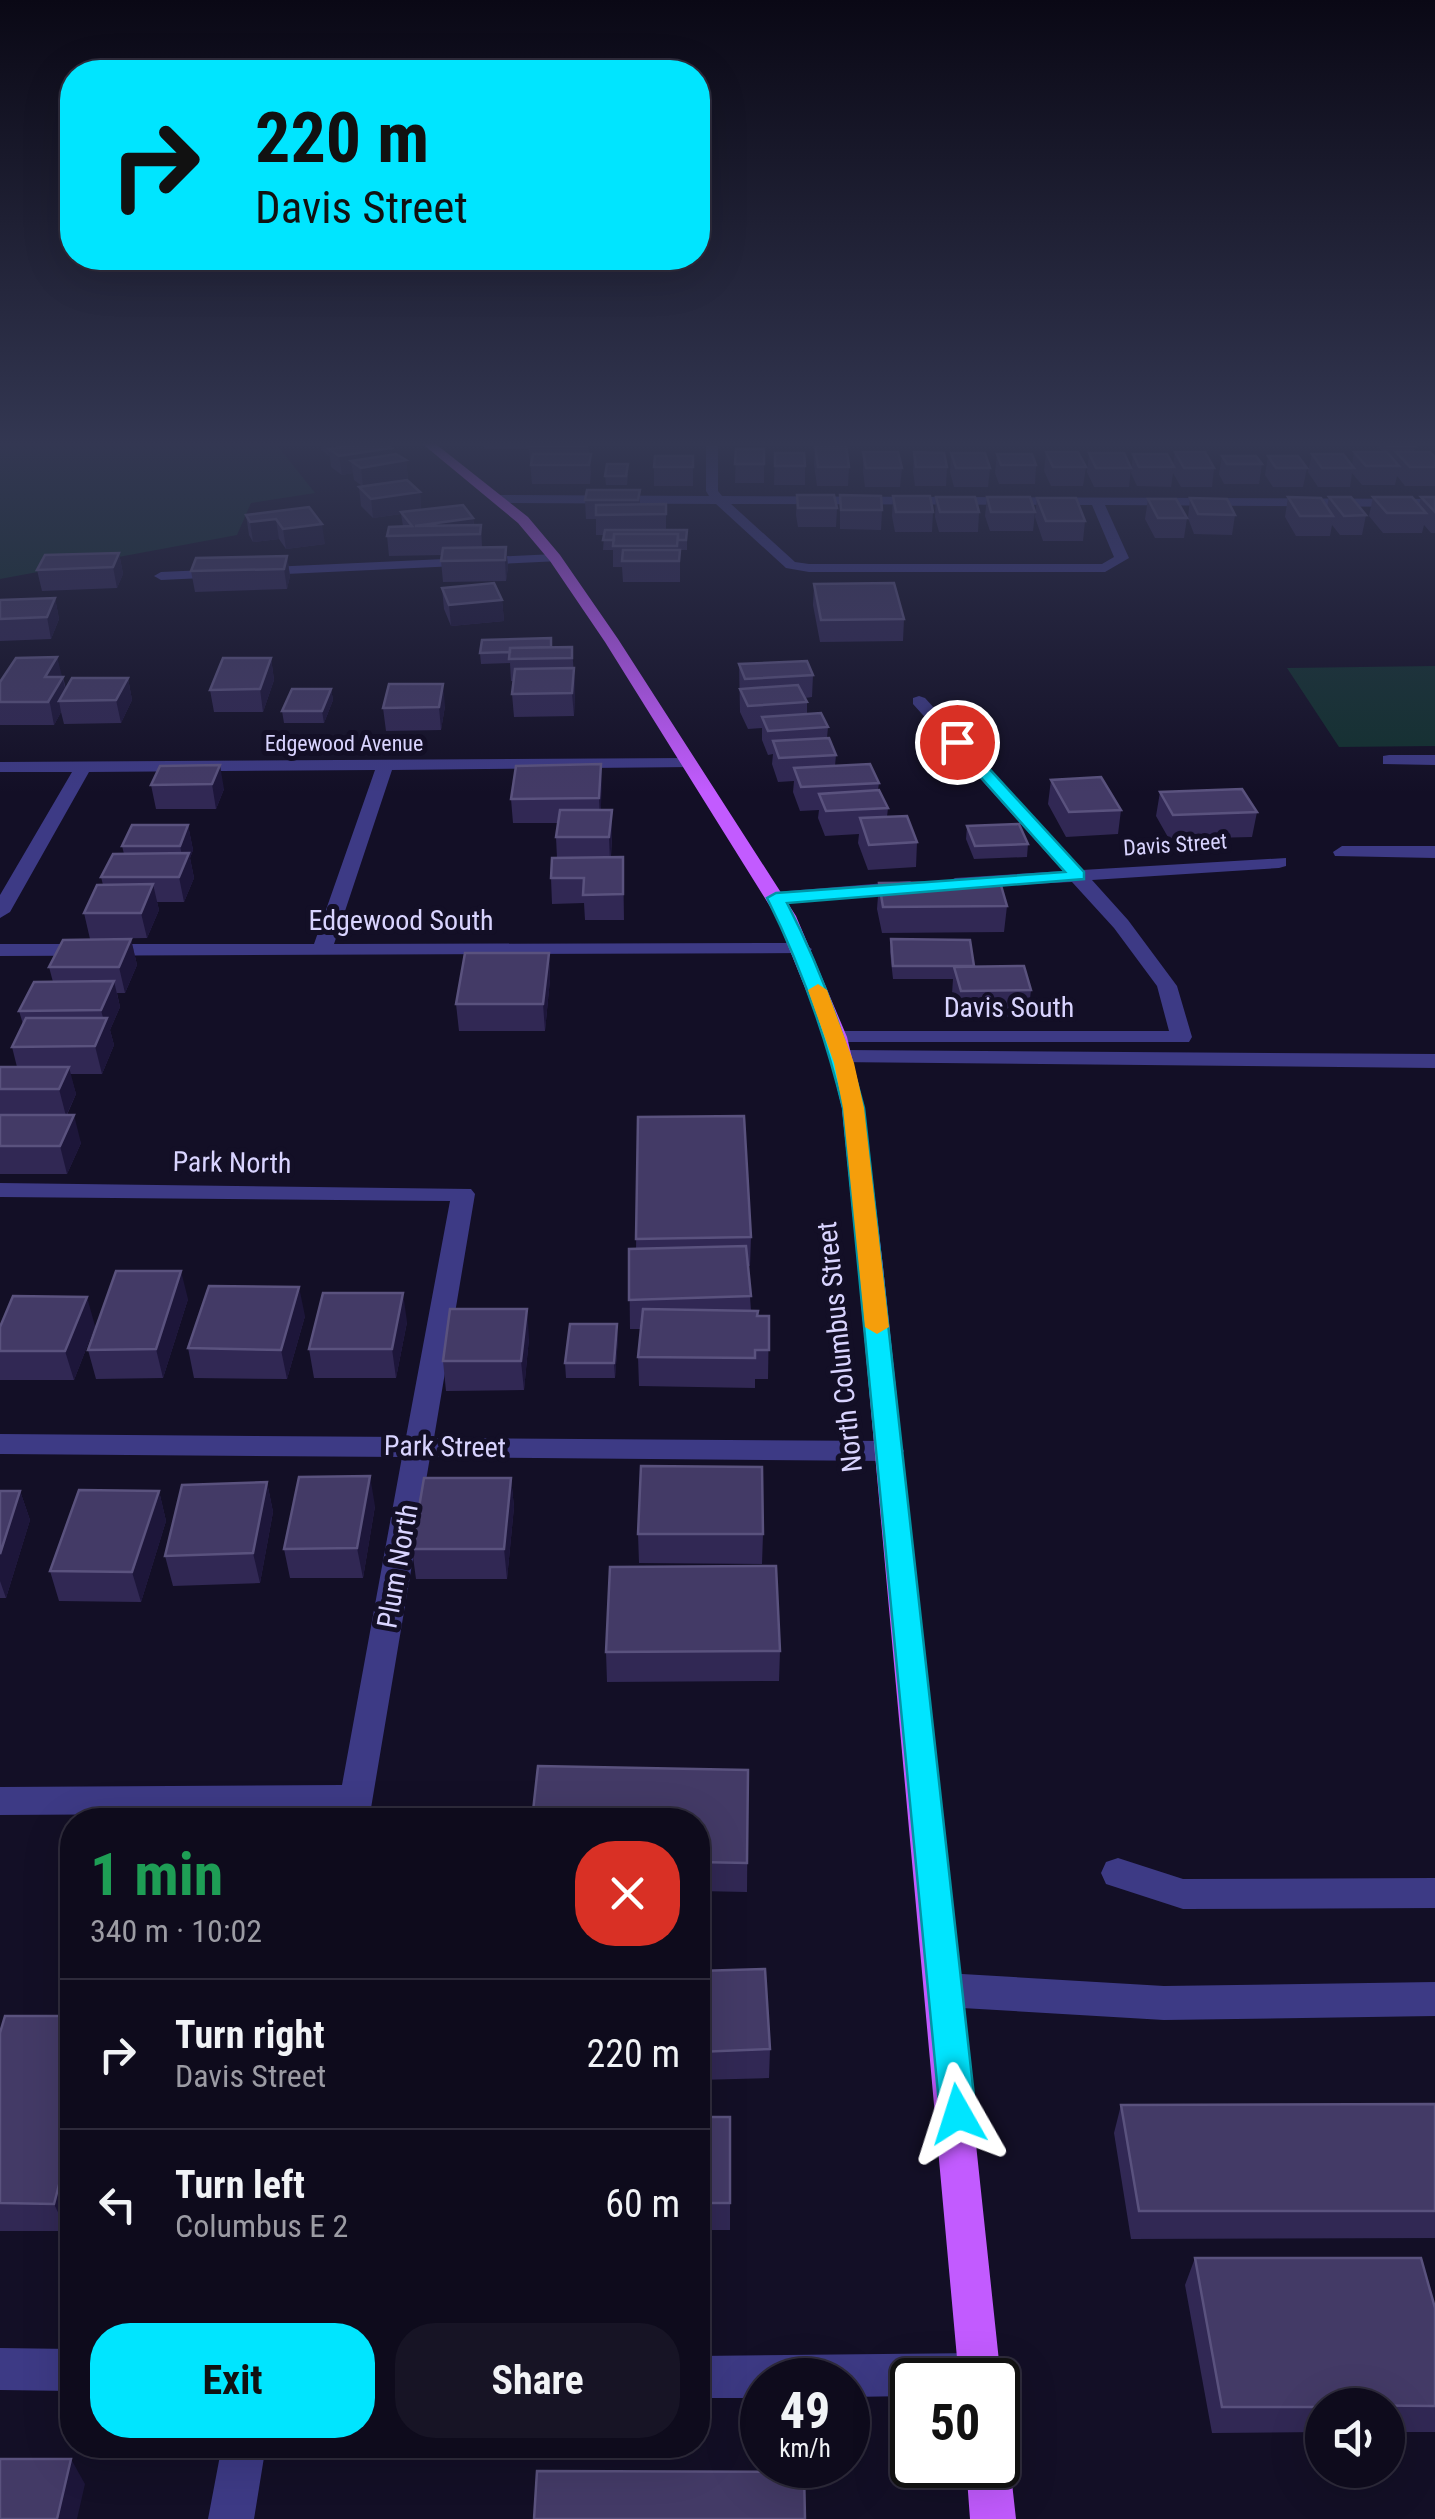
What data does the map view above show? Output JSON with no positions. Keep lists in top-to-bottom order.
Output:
{
  "streets": {
    "main road": ["North Columbus Street"],
    "street": [
      "Edgewood Avenue",
      "Davis Street",
      "Edgewood South",
      "Davis South",
      "Park North",
      "Park Street",
      "Plum North"
    ]
  },
  "crossings": [
    ["Edgewood Avenue", "North Columbus Street"],
    ["Davis Street", "Davis South"],
    ["Davis Street", "North Columbus Street"],
    ["Edgewood South", "North Columbus Street"],
    ["Davis South", "North Columbus Street"],
    ["Park North", "Plum North"],
    ["North Columbus Street", "Park Street"],
    ["Park Street", "Plum North"]
  ],
  "page": {
    "turn": ["220 m", "Davis Street"],
    "heading": ["1 min", "340 m · 10:02"],
    "list": [
      {
        "name": "Turn right",
        "note": "Davis Street",
        "value": "220 m"
      },
      {
        "name": "Turn left",
        "note": "Columbus E 2",
        "value": "60 m"
      }
    ],
    "buttons": ["Exit", "Share"],
    "speed": "49 km/h",
    "limit": "50"
  }
}
